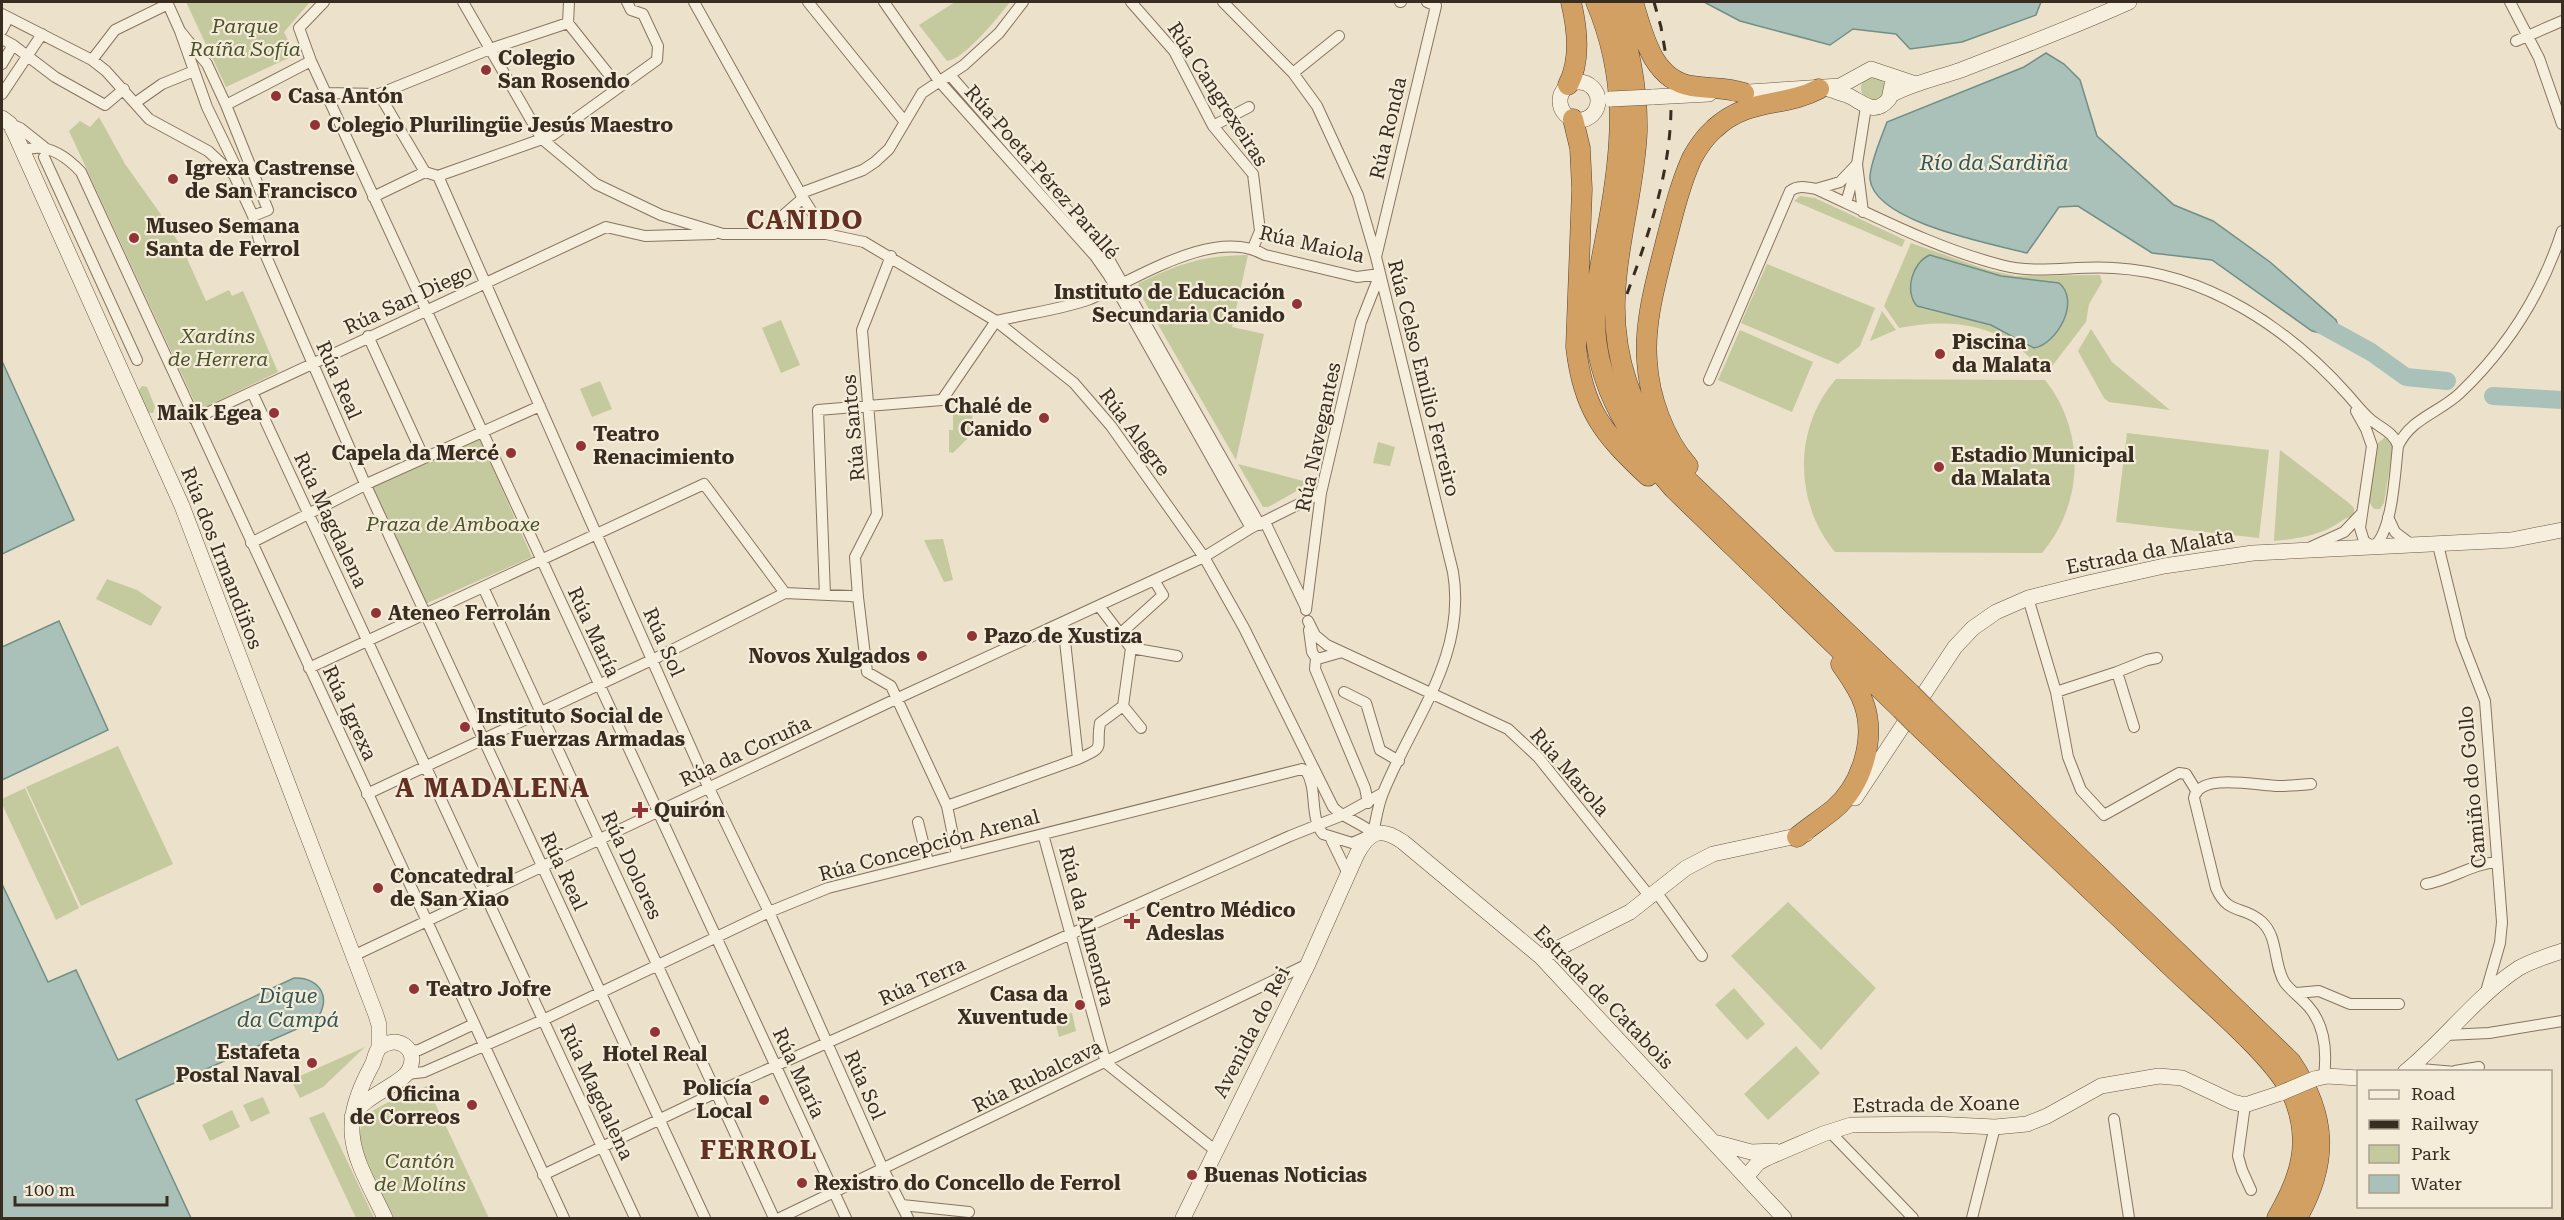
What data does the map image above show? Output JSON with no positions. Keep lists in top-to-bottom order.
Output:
{
  "streets": {
    "main road": [
      "Estrada da Malata",
      "Rúa dos Irmandiños",
      "Estrada de Catabois",
      "Avenida do Rei",
      "Estrada de Xoane"
    ],
    "street": [
      "Rúa Cangrexeiras",
      "Rúa Ronda",
      "Rúa Poeta Pérez Parallé",
      "Rúa Maiola",
      "Rúa San Diego",
      "Rúa Celso Emilio Ferreiro",
      "Rúa Real",
      "Rúa Santos",
      "Rúa Alegre",
      "Rúa Navegantes",
      "Rúa Magdalena",
      "Rúa María",
      "Rúa Sol",
      "Rúa Igrexa",
      "Rúa da Coruña",
      "Rúa Marola",
      "Camiño do Gollo",
      "Rúa Concepción Arenal",
      "Rúa Dolores",
      "Rúa da Almendra",
      "Rúa Terra",
      "Rúa Rubalcava"
    ]
  },
  "crossings": [
    ["Rúa Cangrexeiras", "Rúa Maiola"],
    ["Rúa Ronda", "Rúa Celso Emilio Ferreiro"],
    ["Rúa Poeta Pérez Parallé", "Rúa Maiola"],
    ["Rúa Poeta Pérez Parallé", "Rúa Navegantes"],
    ["Rúa Poeta Pérez Parallé", "Rúa da Coruña"],
    ["Rúa Maiola", "Rúa Celso Emilio Ferreiro"],
    ["Rúa Maiola", "Rúa Alegre"],
    ["Rúa Maiola", "Rúa Navegantes"],
    ["Rúa San Diego", "Rúa Real"],
    ["Rúa San Diego", "Rúa Alegre"],
    ["Rúa San Diego", "Rúa Magdalena"],
    ["Rúa San Diego", "Rúa María"],
    ["Rúa San Diego", "Rúa Sol"],
    ["Rúa San Diego", "Rúa Igrexa"],
    ["Rúa Celso Emilio Ferreiro", "Rúa Alegre"],
    ["Rúa Celso Emilio Ferreiro", "Rúa Navegantes"],
    ["Rúa Celso Emilio Ferreiro", "Rúa Marola"],
    ["Rúa Celso Emilio Ferreiro", "Rúa Terra"],
    ["Rúa Celso Emilio Ferreiro", "Estrada de Catabois"],
    ["Rúa Celso Emilio Ferreiro", "Avenida do Rei"],
    ["Rúa Real", "Rúa da Coruña"],
    ["Rúa Real", "Rúa Concepción Arenal"],
    ["Rúa Real", "Rúa Terra"],
    ["Rúa Santos", "Rúa Alegre"],
    ["Rúa Santos", "Rúa da Coruña"],
    ["Rúa Alegre", "Rúa da Coruña"],
    ["Rúa Navegantes", "Rúa da Coruña"],
    ["Rúa Navegantes", "Rúa Marola"],
    ["Rúa Magdalena", "Rúa da Coruña"],
    ["Rúa Magdalena", "Rúa Concepción Arenal"],
    ["Rúa Magdalena", "Rúa Terra"],
    ["Estrada da Malata", "Rúa Marola"],
    ["Estrada da Malata", "Camiño do Gollo"],
    ["Estrada da Malata", "Estrada de Catabois"],
    ["Rúa dos Irmandiños", "Rúa Igrexa"],
    ["Rúa dos Irmandiños", "Rúa da Coruña"],
    ["Rúa dos Irmandiños", "Rúa Concepción Arenal"],
    ["Rúa María", "Rúa da Coruña"],
    ["Rúa María", "Rúa Concepción Arenal"],
    ["Rúa María", "Rúa Terra"],
    ["Rúa María", "Rúa Rubalcava"],
    ["Rúa Sol", "Rúa da Coruña"],
    ["Rúa Sol", "Rúa Concepción Arenal"],
    ["Rúa Sol", "Rúa Terra"],
    ["Rúa Sol", "Rúa Rubalcava"],
    ["Rúa Igrexa", "Rúa da Coruña"],
    ["Rúa Igrexa", "Rúa Concepción Arenal"],
    ["Rúa Igrexa", "Rúa Terra"],
    ["Rúa da Coruña", "Rúa Dolores"],
    ["Rúa Concepción Arenal", "Rúa Dolores"],
    ["Rúa Concepción Arenal", "Rúa da Almendra"],
    ["Rúa Dolores", "Rúa Terra"],
    ["Rúa da Almendra", "Rúa Terra"],
    ["Rúa da Almendra", "Rúa Rubalcava"],
    ["Estrada de Catabois", "Avenida do Rei"],
    ["Avenida do Rei", "Rúa Rubalcava"]
  ],
  "districts": ["CANIDO", "A MADALENA", "FERROL"],
  "water": ["Río da Sardiña", "Dique da Campá"],
  "parks": [
    "Parque Raíña Sofía",
    "Xardíns de Herrera",
    "Praza de Amboaxe",
    "Cantón de Molíns"
  ],
  "places": {
    "other": [
      "Colegio San Rosendo",
      "Casa Antón",
      "Colegio Plurilingüe Jesús Maestro",
      "Igrexa Castrense de San Francisco",
      "Museo Semana Santa de Ferrol",
      "Instituto de Educación Secundaria Canido",
      "Piscina da Malata",
      "Maik Egea",
      "Chalé de Canido",
      "Teatro Renacimiento",
      "Capela da Mercé",
      "Estadio Municipal da Malata",
      "Ateneo Ferrolán",
      "Pazo de Xustiza",
      "Novos Xulgados",
      "Instituto Social de las Fuerzas Armadas",
      "Concatedral de San Xiao",
      "Teatro Jofre",
      "Casa da Xuventude",
      "Hotel Real",
      "Estafeta Postal Naval",
      "Policía Local",
      "Oficina de Correos",
      "Buenas Noticias",
      "Rexistro do Concello de Ferrol"
    ],
    "health": ["Quirón", "Centro Médico Adeslas"]
  },
  "legend": [
    "Road",
    "Railway",
    "Park",
    "Water"
  ],
  "scale_bar": "100 m"
}
